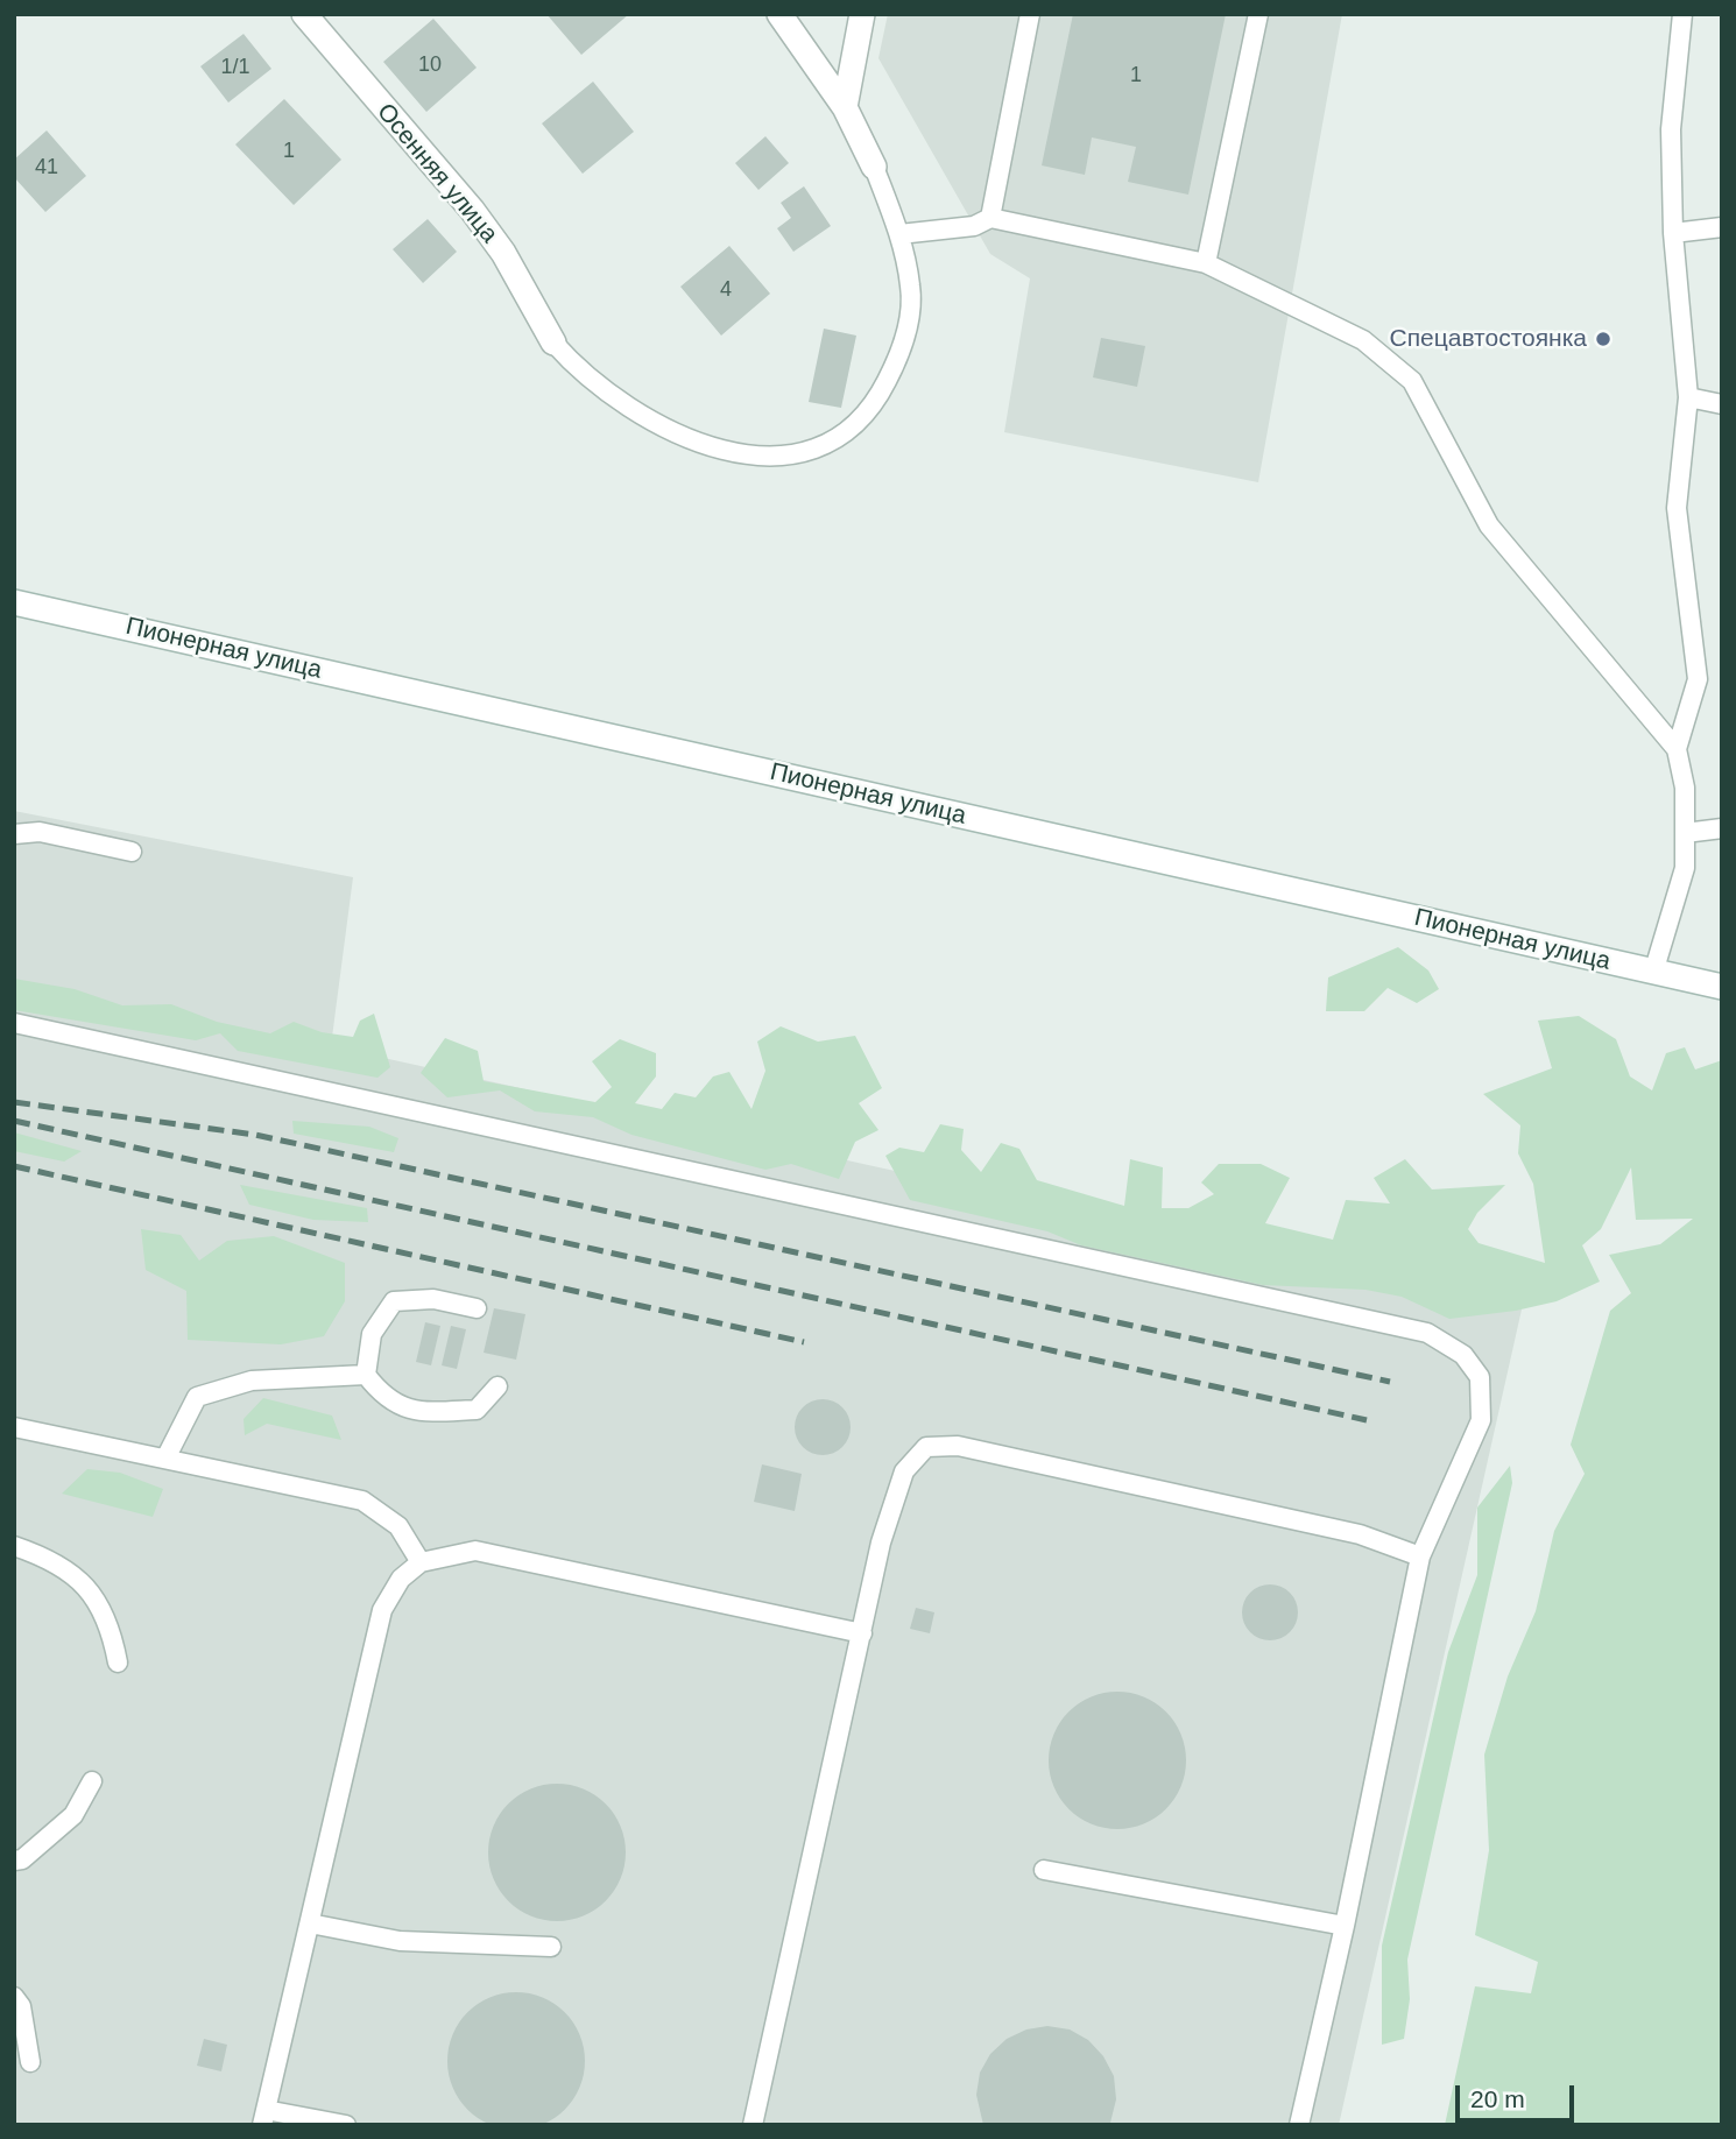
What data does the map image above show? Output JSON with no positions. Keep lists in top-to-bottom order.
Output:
{
  "streets": {
    "street": ["Осенняя улица", "Пионерная улица"]
  },
  "places": ["Спецавтостоянка"],
  "house_numbers": [
    "10",
    "1/1",
    "1",
    "1",
    "41",
    "4"
  ],
  "scale_bar": "20 m"
}
